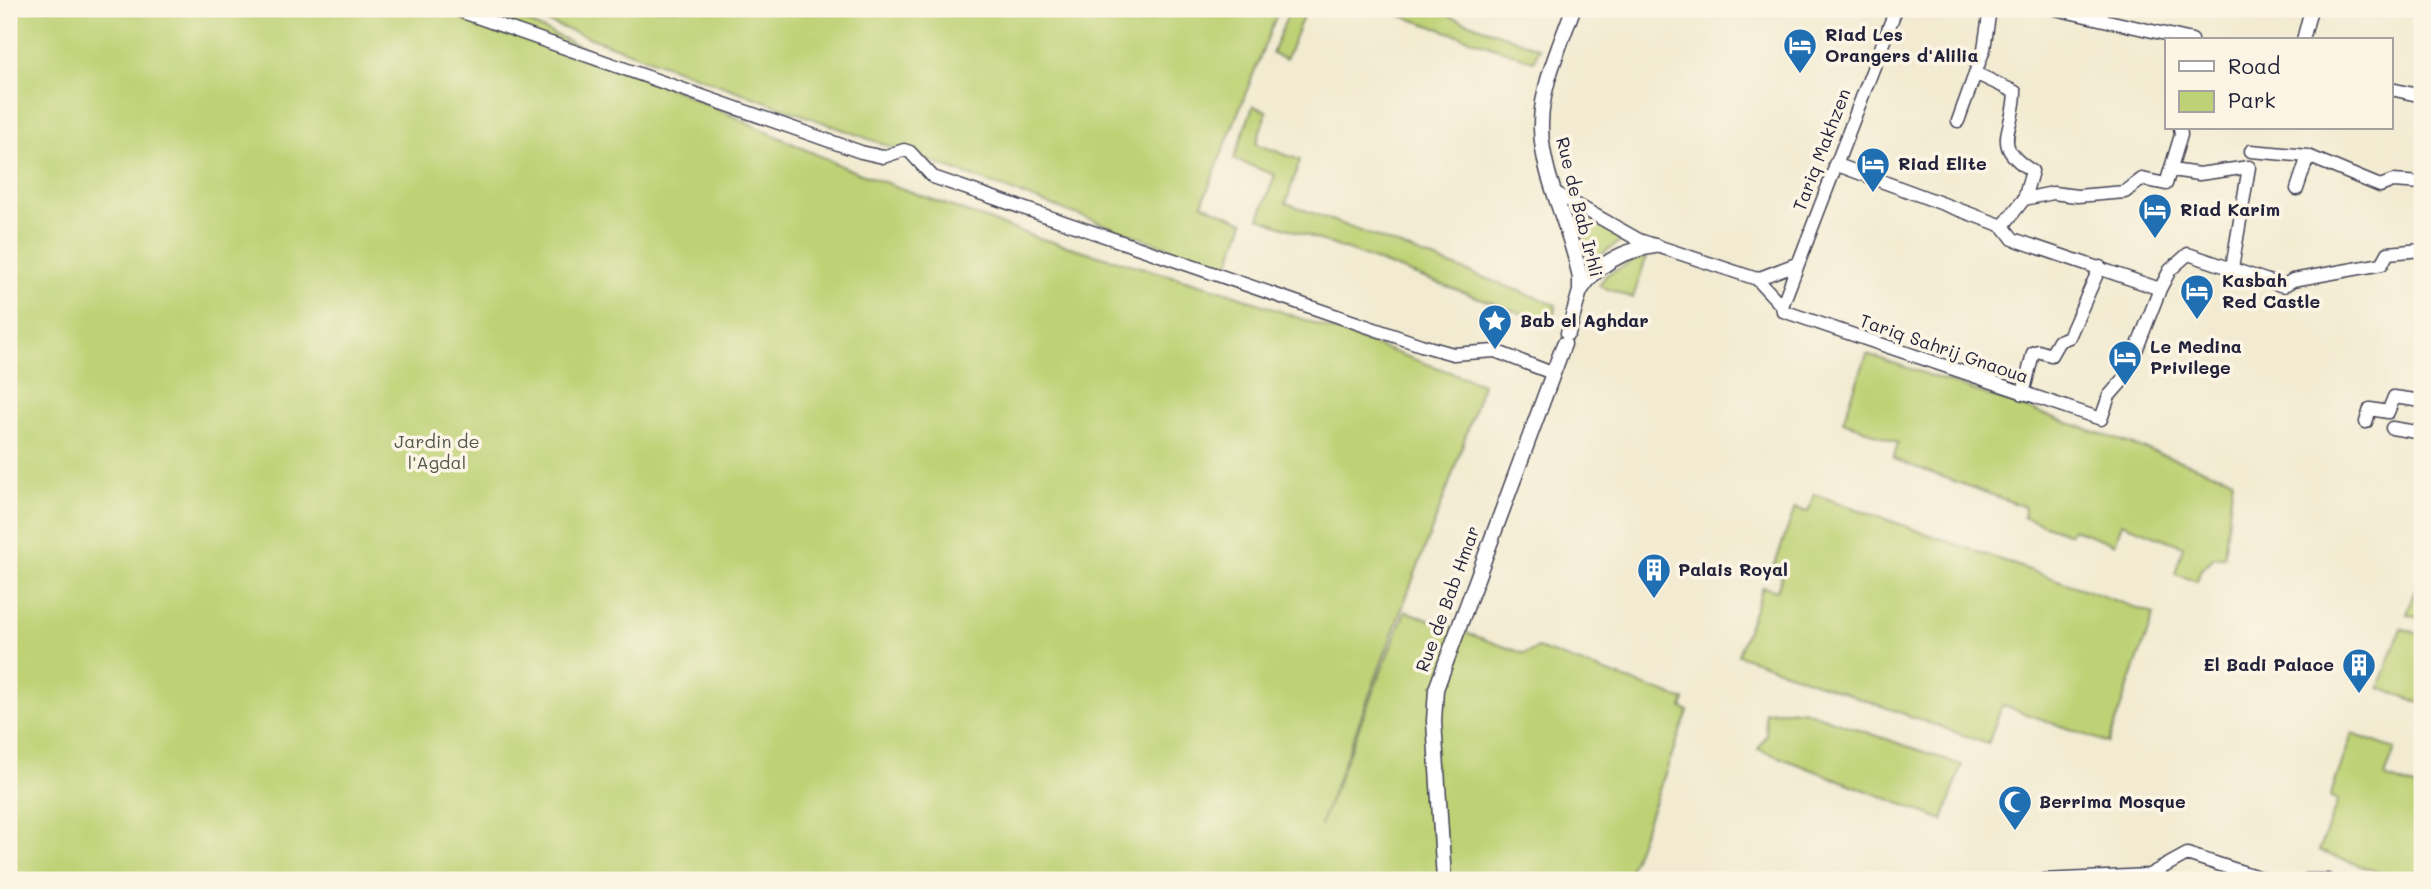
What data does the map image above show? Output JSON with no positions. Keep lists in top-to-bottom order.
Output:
{
  "streets": {
    "main road": ["Rue de Bab Irhli", "Rue de Bab Hmar"],
    "street": ["Tariq Makhzen", "Tariq Sahrij Gnaoua"]
  },
  "crossings": [
    ["Tariq Makhzen", "Tariq Sahrij Gnaoua"],
    ["Rue de Bab Irhli", "Rue de Bab Hmar"]
  ],
  "parks": ["Jardin de l'Agdal"],
  "places": {
    "hotel": [
      "Riad Les Orangers d'Alilia",
      "Riad Elite",
      "Riad Karim",
      "Kasbah Red Castle",
      "Le Medina Privilege"
    ],
    "place": ["Bab el Aghdar"],
    "building": ["Palais Royal", "El Badi Palace"],
    "mosque": ["Berrima Mosque"]
  },
  "legend": ["Road", "Park"]
}
